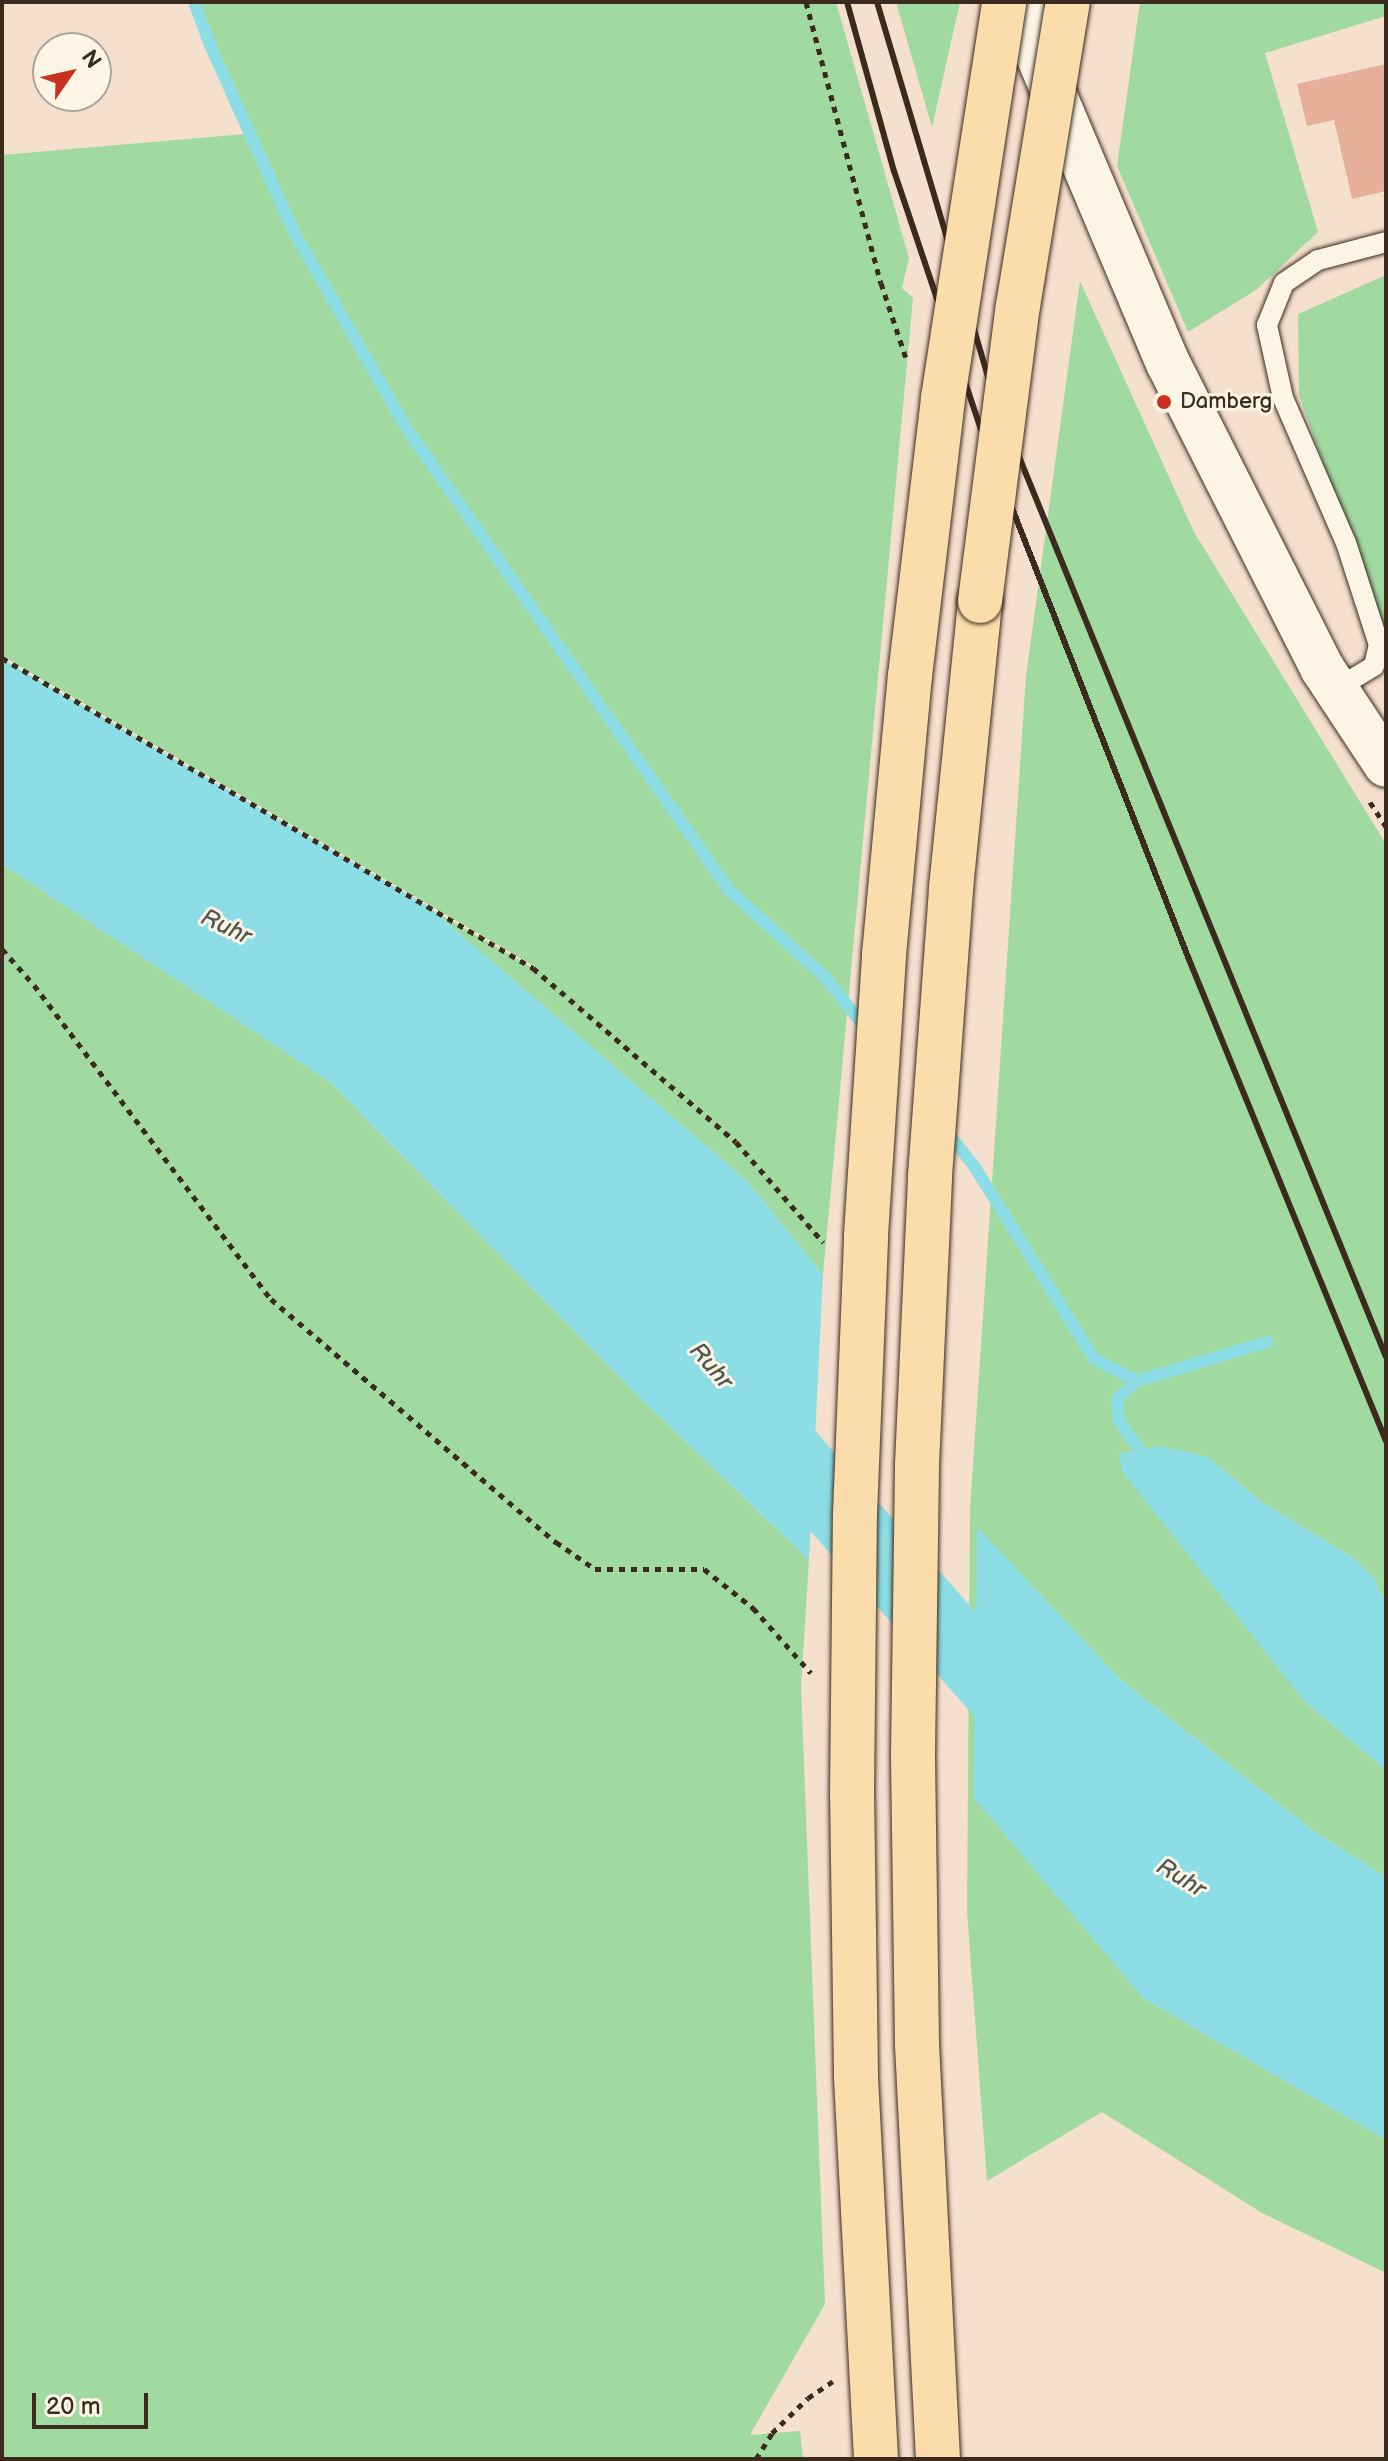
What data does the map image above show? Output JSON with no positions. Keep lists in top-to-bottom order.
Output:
{
  "water": ["Ruhr"],
  "places": ["Damberg"],
  "scale_bar": "20 m",
  "north": "top right"
}
